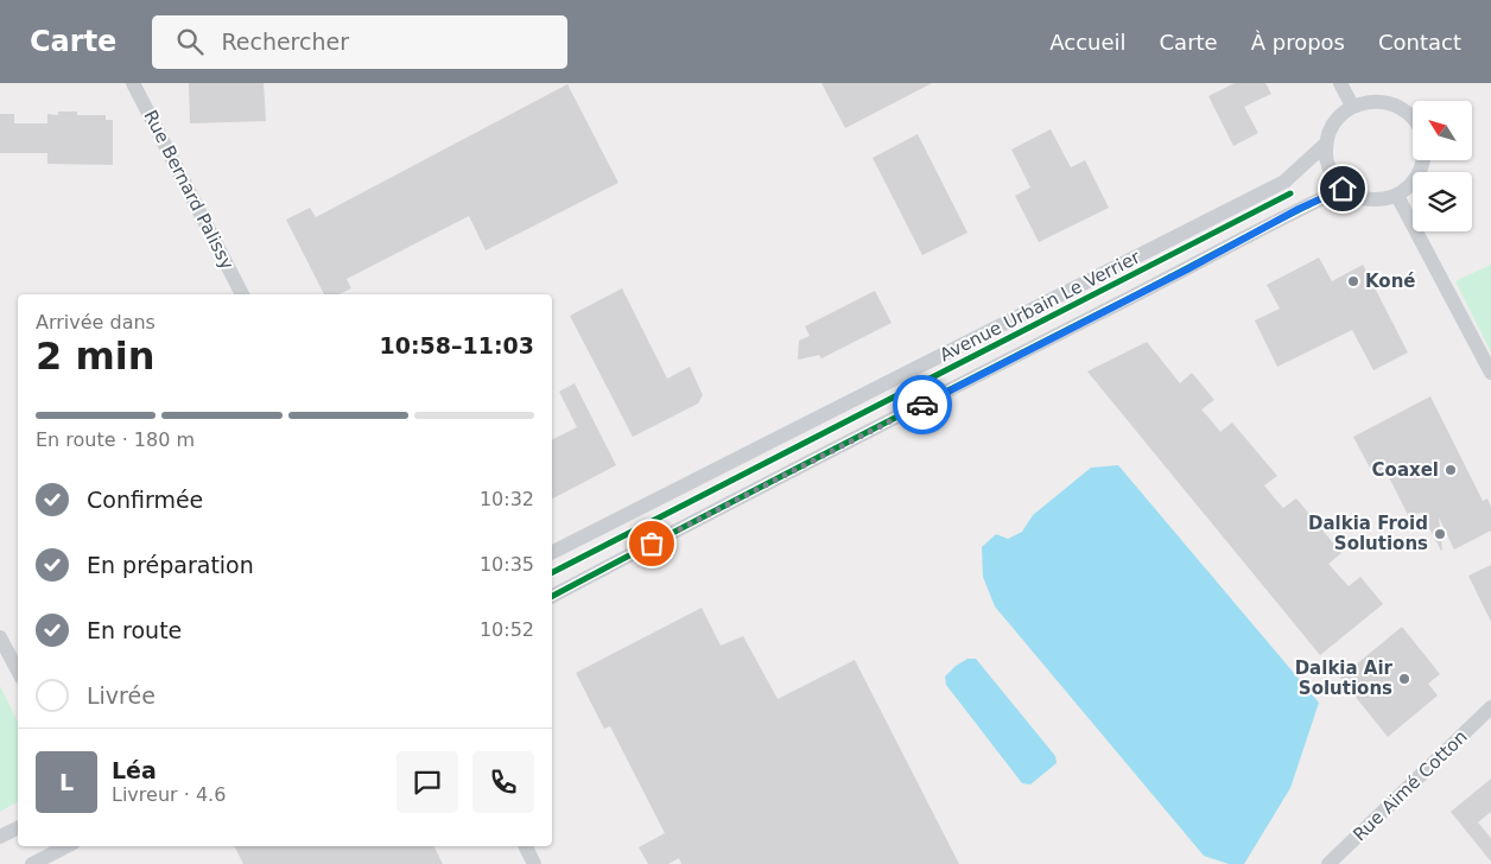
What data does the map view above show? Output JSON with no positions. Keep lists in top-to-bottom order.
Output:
{
  "streets": {
    "street": ["Rue Bernard Palissy", "Avenue Urbain Le Verrier", "Rue Aimé Cotton"]
  },
  "places": [
    "Koné",
    "Coaxel",
    "Dalkia Froid Solutions",
    "Dalkia Air Solutions"
  ],
  "north": "top left",
  "page": {
    "header": "Carte",
    "search": "Rechercher",
    "nav": [
      "Accueil",
      "Carte",
      "À propos",
      "Contact"
    ],
    "heading": ["2 min", "Arrivée dans", "10:58–11:03"],
    "panel": ["Léa", "Livreur · 4.6"],
    "bar": "En route · 180 m",
    "list": [
      ["Confirmée", "10:32"],
      ["En préparation", "10:35"],
      ["En route", "10:52"],
      "Livrée"
    ],
    "round": "L"
  }
}
